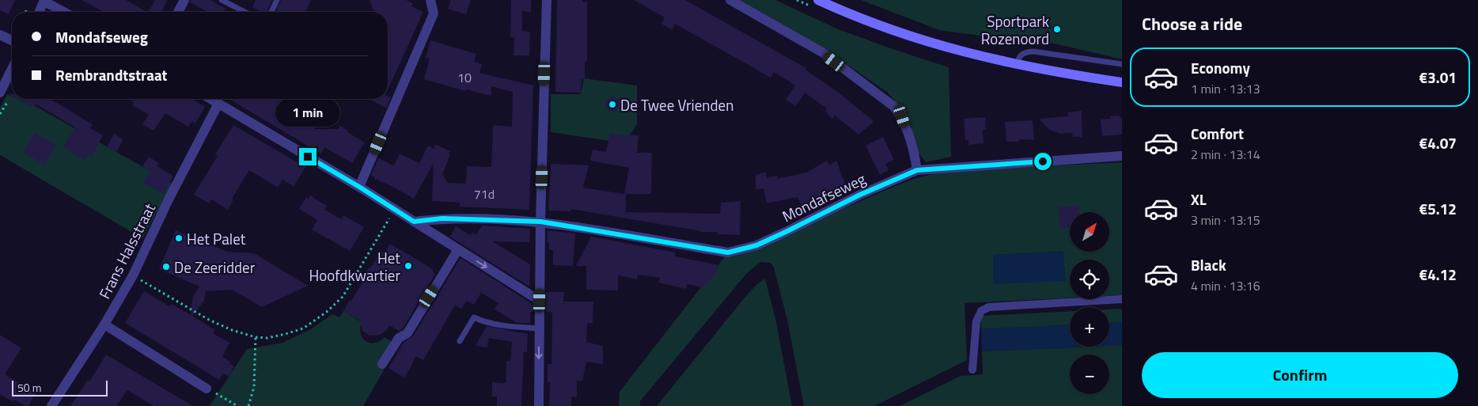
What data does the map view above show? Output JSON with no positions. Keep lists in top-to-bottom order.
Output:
{
  "streets": {
    "street": ["Mondafseweg", "Frans Halsstraat"]
  },
  "places": [
    "Sportpark Rozenoord",
    "De Twee Vrienden",
    "Het Palet",
    "Het Hoofdkwartier",
    "De Zeeridder"
  ],
  "house_numbers": ["10", "71d"],
  "scale_bar": "50 m",
  "north": "top right",
  "page": {
    "heading": "Choose a ride",
    "banner": ["Mondafseweg", "Rembrandtstraat"],
    "list": [
      {
        "name": "Economy",
        "note": "1 min · 13:13",
        "value": "€3.01"
      },
      {
        "name": "Comfort",
        "note": "2 min · 13:14",
        "value": "€4.07"
      },
      {
        "name": "XL",
        "note": "3 min · 13:15",
        "value": "€5.12"
      },
      {
        "name": "Black",
        "note": "4 min · 13:16",
        "value": "€4.12"
      }
    ],
    "bubble": "1 min",
    "map_buttons": ["+", "−"],
    "buttons": "Confirm",
    "scale": "50 m"
  }
}
